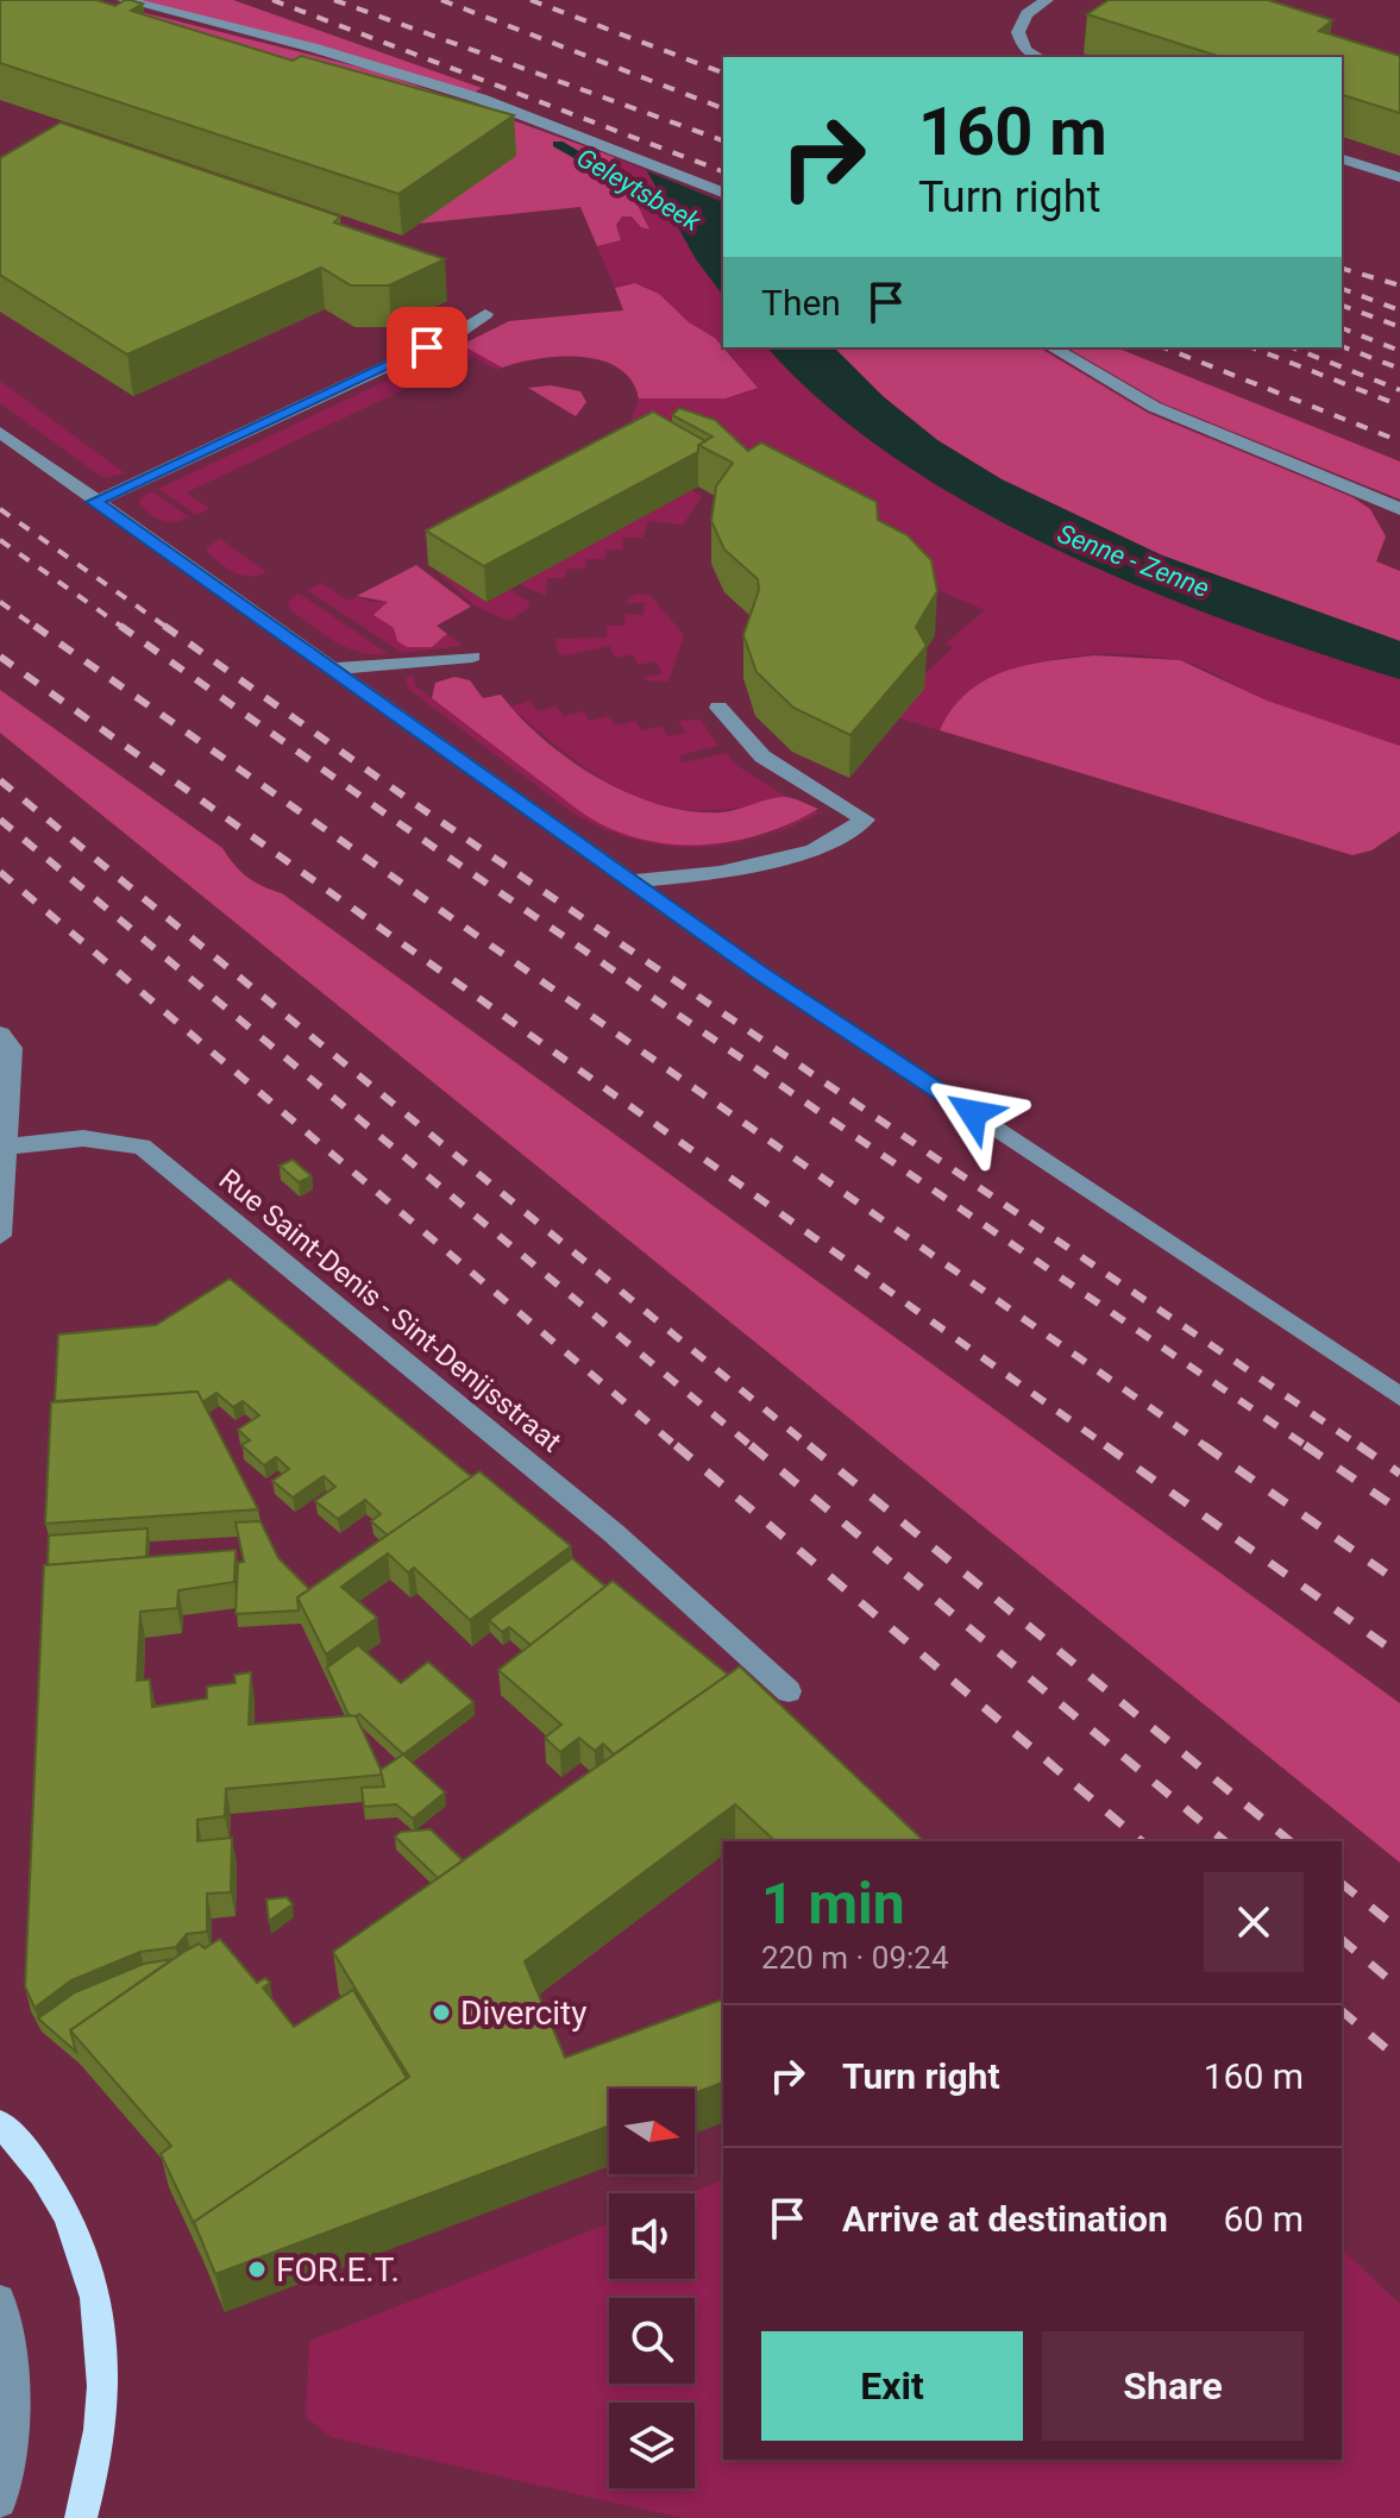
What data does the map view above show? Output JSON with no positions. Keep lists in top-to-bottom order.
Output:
{
  "streets": {
    "street": ["Rue Saint-Denis - Sint-Denijsstraat"]
  },
  "water": ["Geleytsbeek", "Senne - Zenne"],
  "places": ["Divercity", "FOR.E.T."],
  "north": "right",
  "page": {
    "turn": ["160 m", "Turn right"],
    "then": "Then",
    "heading": ["1 min", "220 m · 09:24"],
    "list": [
      {
        "name": "Turn right",
        "value": "160 m"
      },
      {
        "name": "Arrive at destination",
        "value": "60 m"
      }
    ],
    "buttons": ["Exit", "Share"]
  }
}
